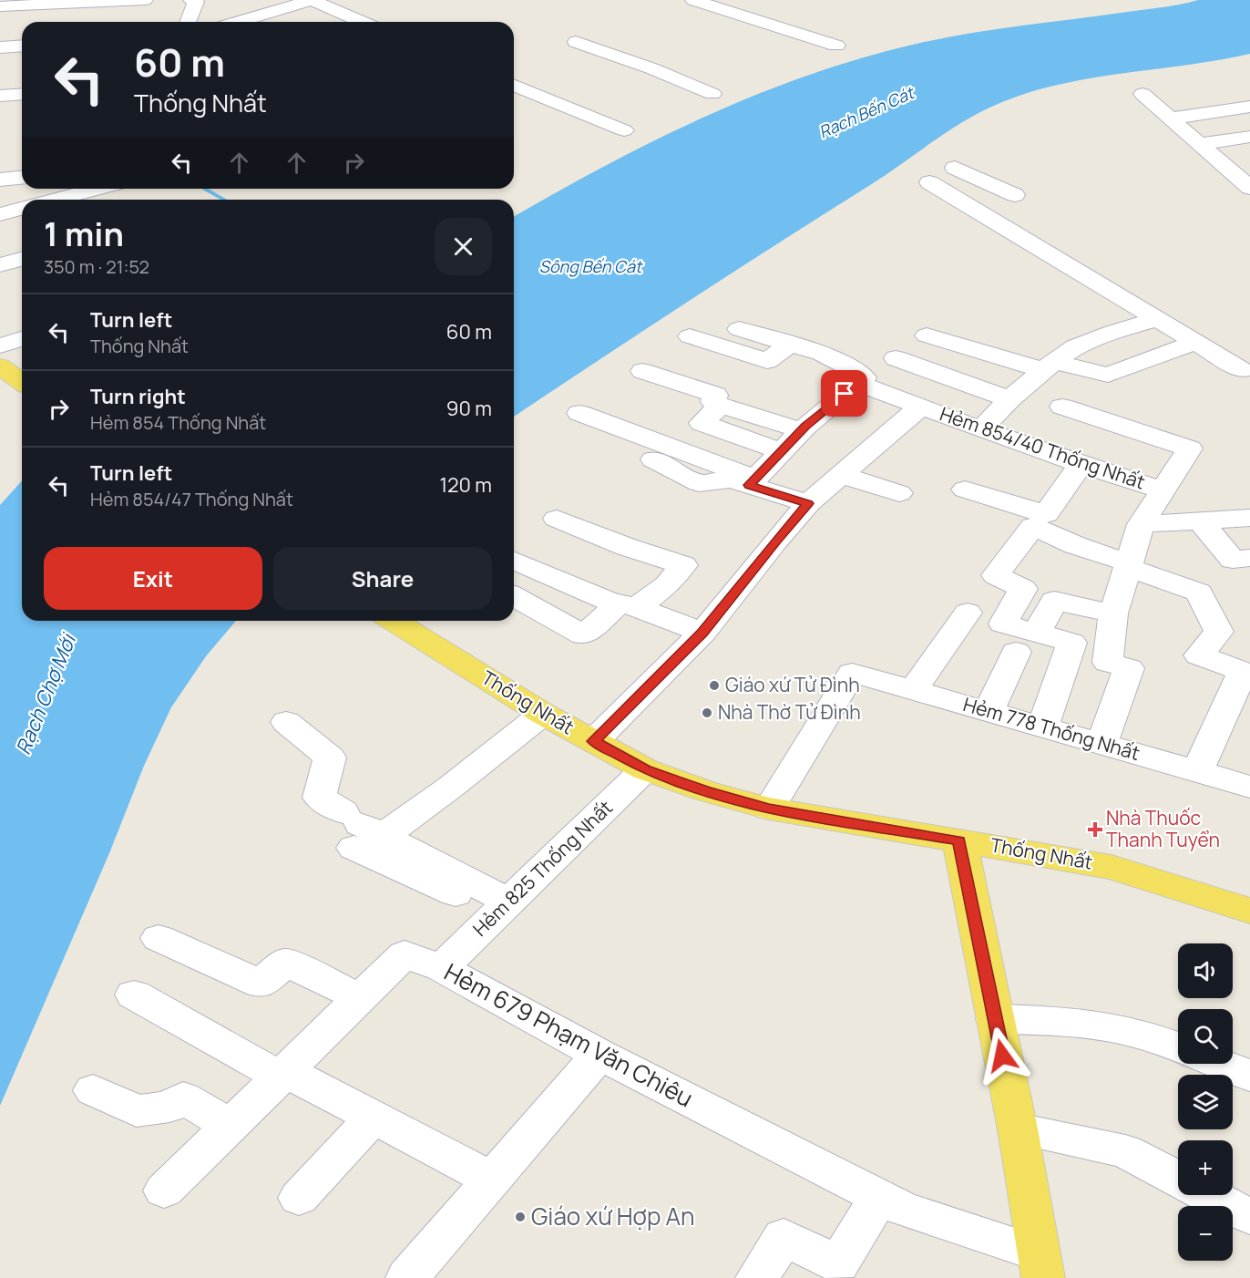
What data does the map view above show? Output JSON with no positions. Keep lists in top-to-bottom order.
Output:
{
  "streets": {
    "main road": ["Thống Nhất"],
    "street": [
      "Hẻm 854/40 Thống Nhất",
      "Hẻm 778 Thống Nhất",
      "Hẻm 825 Thống Nhất",
      "Hẻm 679 Phạm Văn Chiêu"
    ]
  },
  "crossings": [
    ["Thống Nhất", "Hẻm 778 Thống Nhất"],
    ["Thống Nhất", "Hẻm 825 Thống Nhất"],
    ["Hẻm 825 Thống Nhất", "Hẻm 679 Phạm Văn Chiêu"]
  ],
  "water": ["Rạch Bến Cát", "Sông Bến Cát", "Rạch Chợ Mới"],
  "places": {
    "other": ["Giáo xứ Tử Đình", "Nhà Thờ Tử Đình", "Giáo xứ Hợp An"],
    "health": ["Nhà Thuốc Thanh Tuyển"]
  },
  "page": {
    "turn": ["60 m", "Thống Nhất"],
    "heading": ["1 min", "350 m · 21:52"],
    "list": [
      {
        "name": "Turn left",
        "note": "Thống Nhất",
        "value": "60 m"
      },
      {
        "name": "Turn right",
        "note": "Hẻm 854 Thống Nhất",
        "value": "90 m"
      },
      {
        "name": "Turn left",
        "note": "Hẻm 854/47 Thống Nhất",
        "value": "120 m"
      }
    ],
    "buttons": ["Exit", "Share"],
    "map_buttons": ["+", "−"]
  }
}
